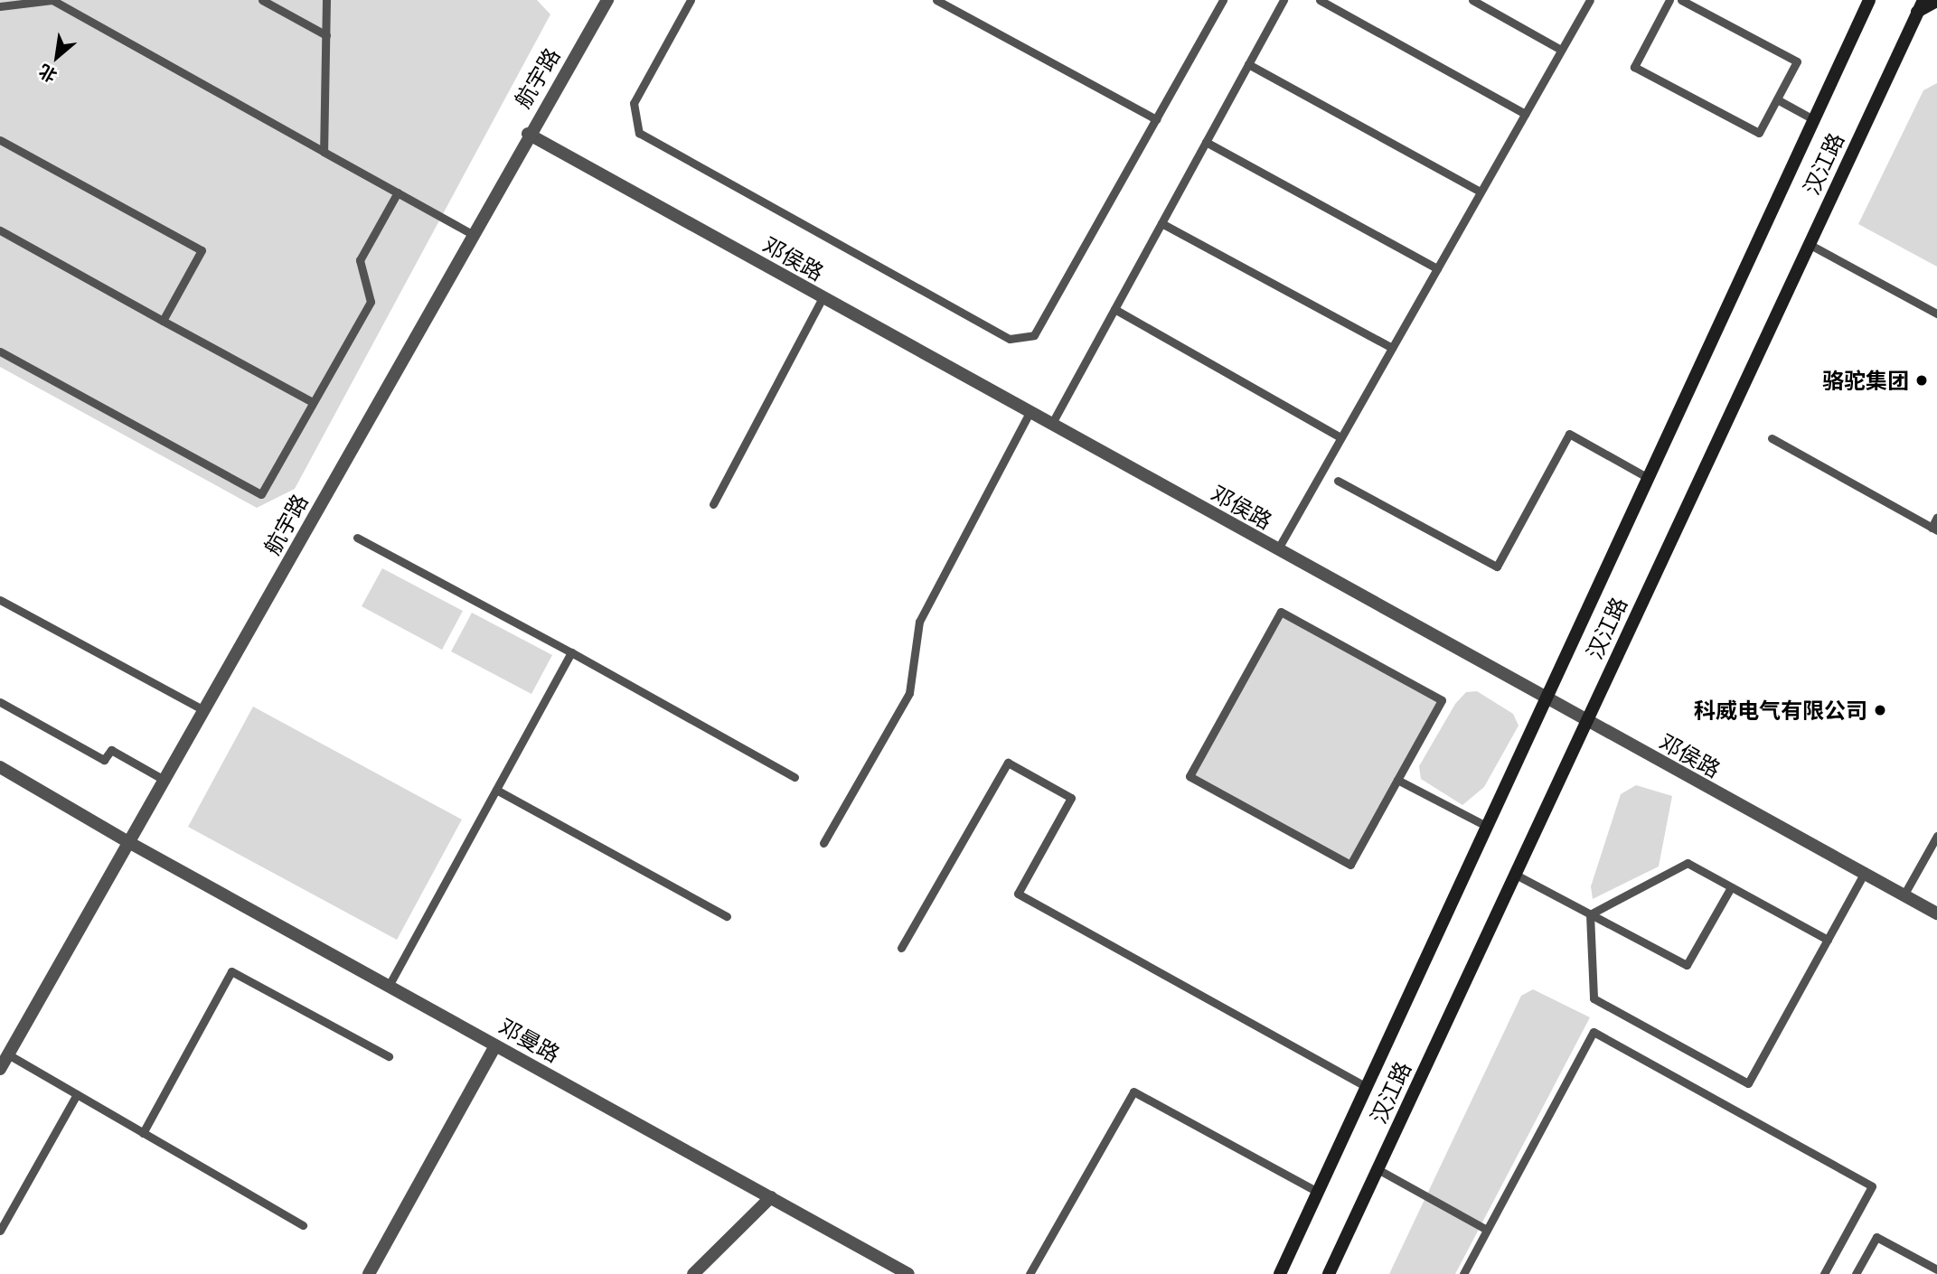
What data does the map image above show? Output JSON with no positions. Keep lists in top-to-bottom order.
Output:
{
  "streets": {
    "main road": ["汉江路"],
    "street": ["航宇路", "邓侯路", "邓曼路"]
  },
  "crossings": [
    ["航宇路", "邓侯路"],
    ["航宇路", "邓曼路"],
    ["汉江路", "邓侯路"]
  ],
  "places": ["骆驼集团", "科威电气有限公司"],
  "north": "bottom left"
}
